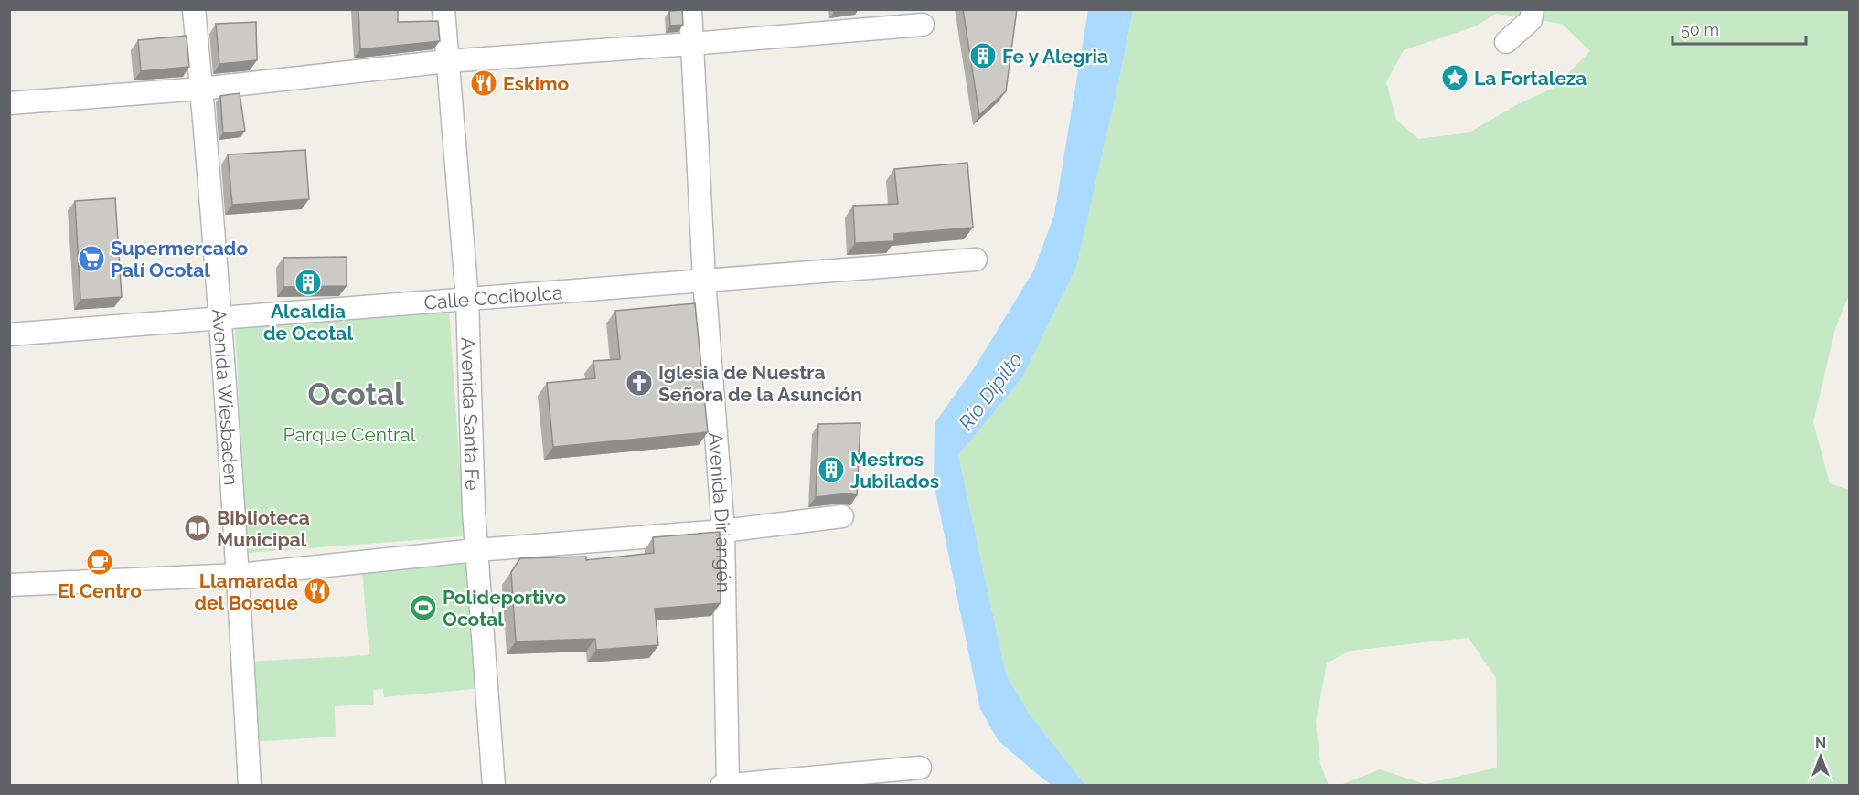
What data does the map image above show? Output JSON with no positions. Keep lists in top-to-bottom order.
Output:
{
  "streets": {
    "street": [
      "Calle Cocibolca",
      "Avenida Wiesbaden",
      "Avenida Santa Fe",
      "Avenida Diriangén"
    ]
  },
  "crossings": [
    ["Calle Cocibolca", "Avenida Wiesbaden"],
    ["Calle Cocibolca", "Avenida Santa Fe"],
    ["Calle Cocibolca", "Avenida Diriangén"]
  ],
  "districts": ["Ocotal"],
  "water": ["Río Dipilto"],
  "parks": ["Parque Central"],
  "places": {
    "building": ["Fe y Alegria", "Alcaldia de Ocotal", "Mestros Jubilados"],
    "place": ["La Fortaleza"],
    "restaurant": ["Eskimo", "Llamarada del Bosque"],
    "supermarket": ["Supermercado Palí Ocotal"],
    "church": ["Iglesia de Nuestra Señora de la Asunción"],
    "library": ["Biblioteca Municipal"],
    "cafe": ["El Centro"],
    "sports": ["Polideportivo Ocotal"]
  },
  "scale_bar": "50 m",
  "north": "top"
}
